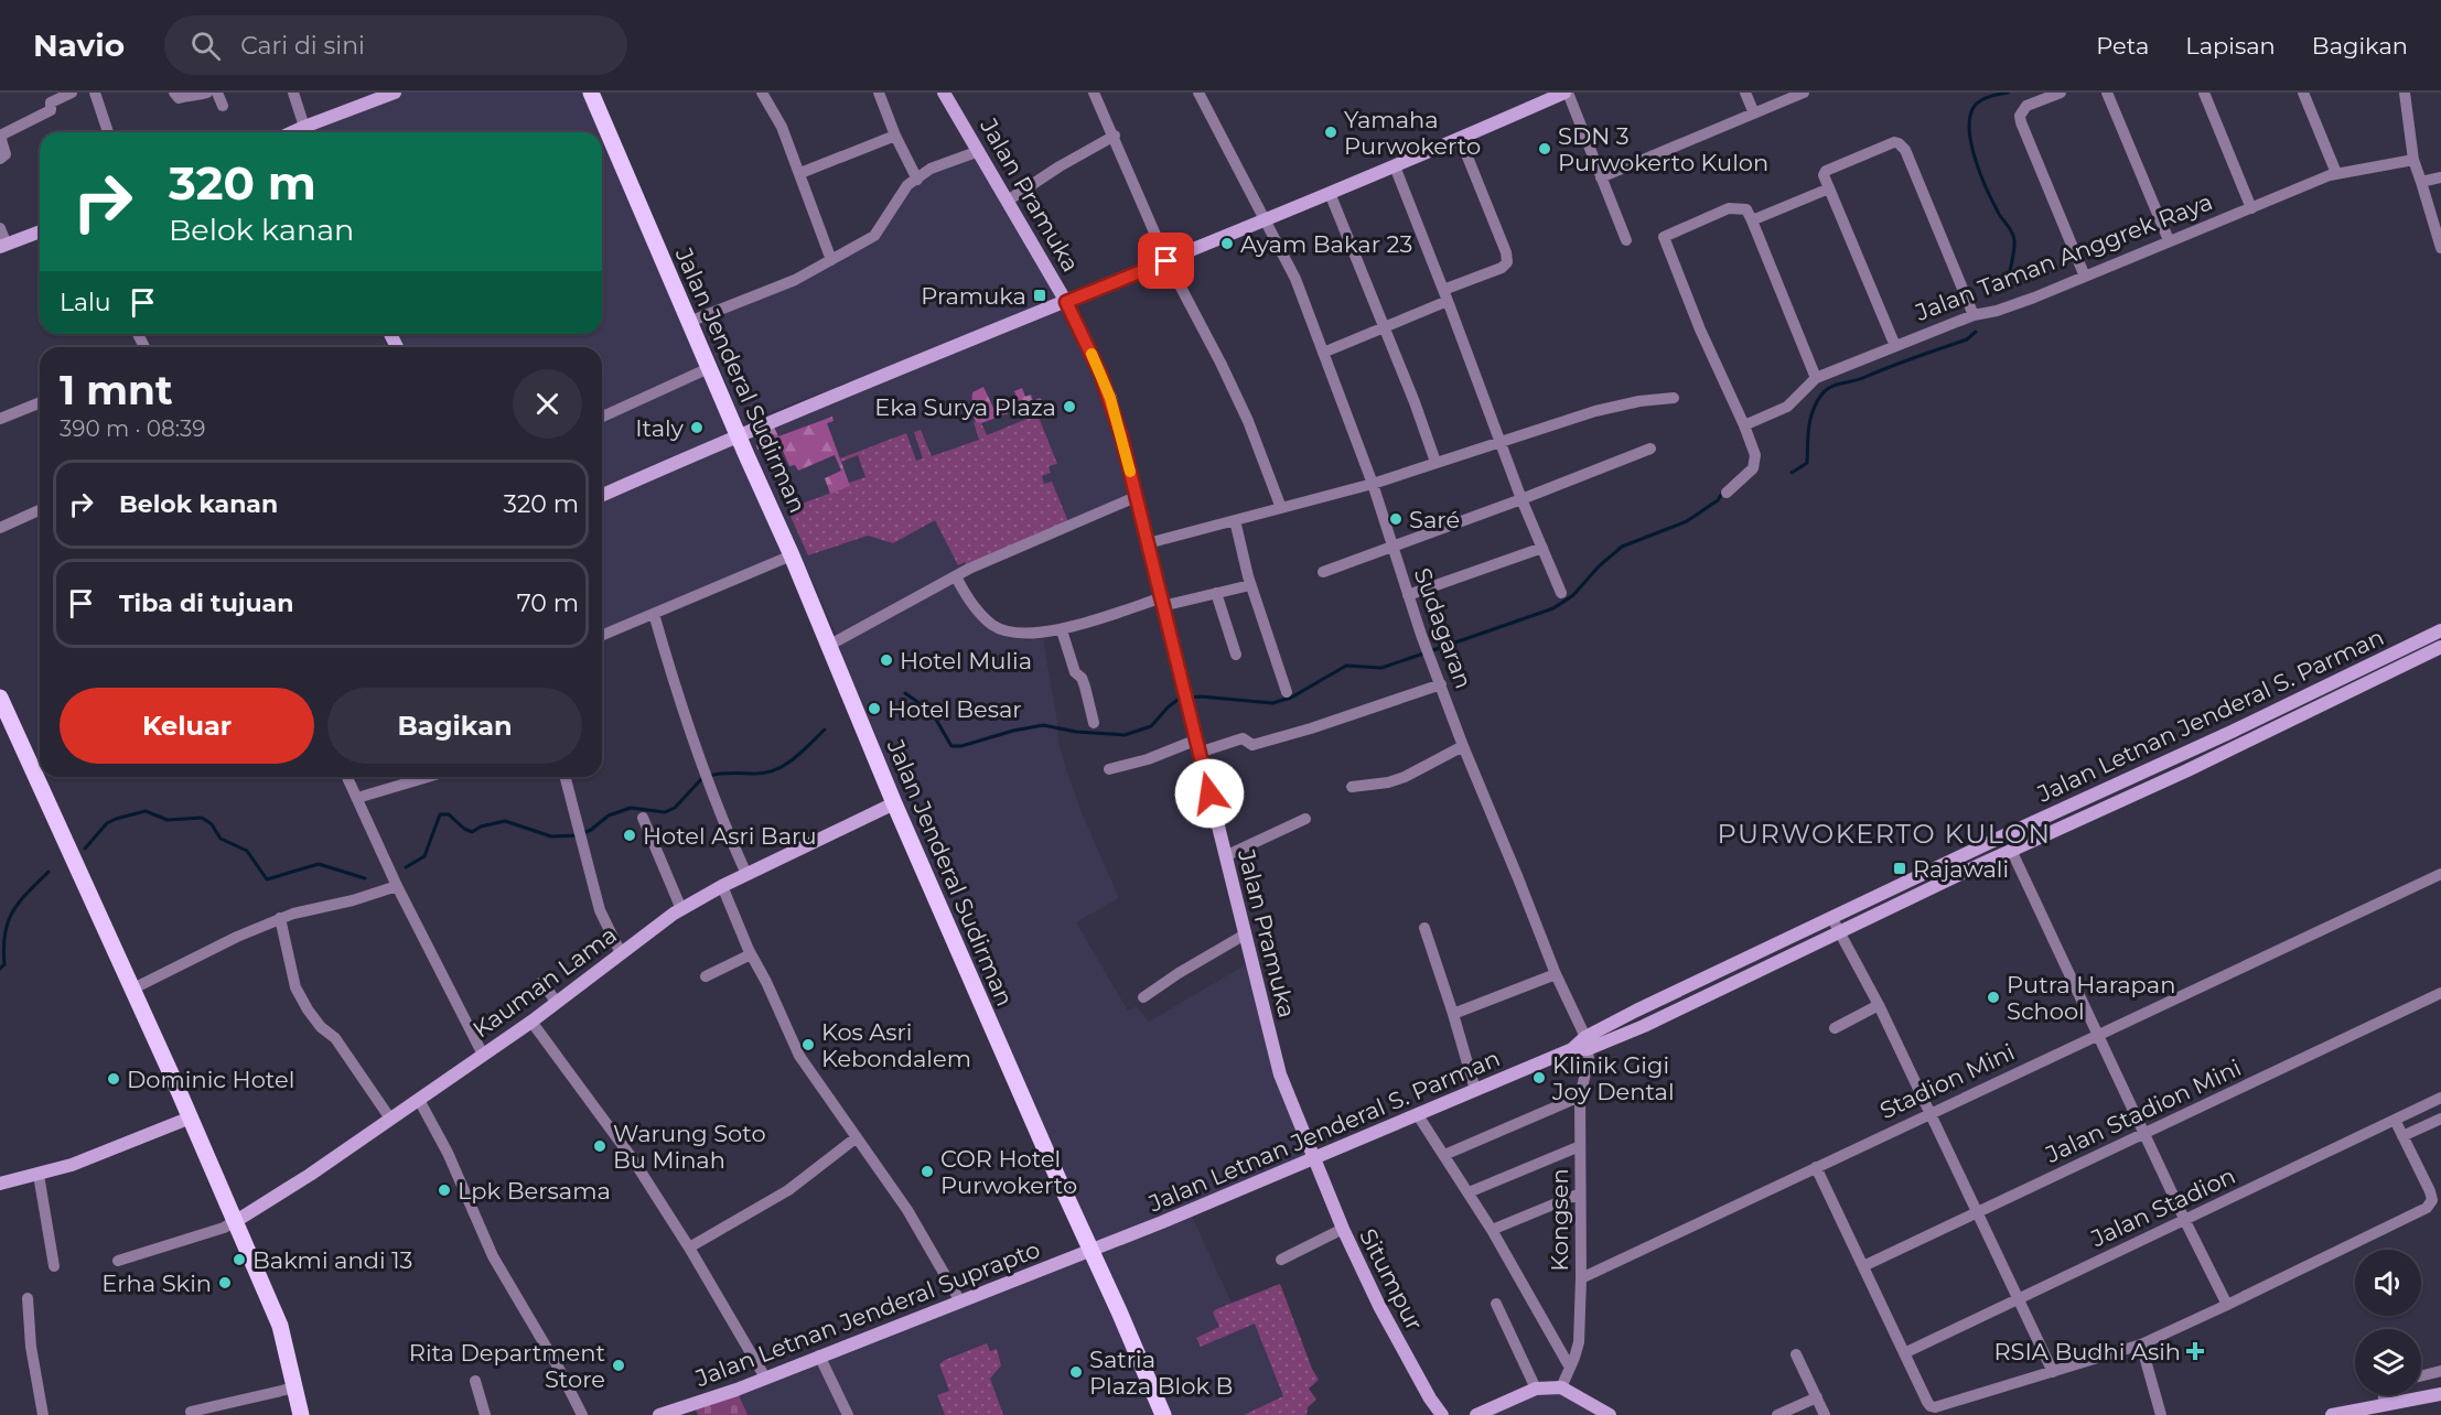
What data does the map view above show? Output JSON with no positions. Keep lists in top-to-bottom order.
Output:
{
  "streets": {
    "main road": ["Jalan Jenderal Sudirman"],
    "street": [
      "Jalan Pramuka",
      "Jalan Taman Anggrek Raya",
      "Sudagaran",
      "Jalan Letnan Jenderal S. Parman",
      "Kauman Lama",
      "Stadion Mini",
      "Jalan Stadion Mini",
      "Jalan Stadion",
      "Kongsen",
      "Situmpur",
      "Jalan Letnan Jenderal Suprapto"
    ]
  },
  "crossings": [
    ["Jalan Pramuka", "Jalan Letnan Jenderal S. Parman"],
    ["Jalan Pramuka", "Situmpur"],
    ["Jalan Jenderal Sudirman", "Jalan Letnan Jenderal S. Parman"],
    ["Jalan Jenderal Sudirman", "Kauman Lama"],
    ["Jalan Jenderal Sudirman", "Jalan Letnan Jenderal Suprapto"],
    ["Sudagaran", "Jalan Letnan Jenderal S. Parman"],
    ["Sudagaran", "Kongsen"],
    ["Jalan Letnan Jenderal S. Parman", "Kongsen"],
    ["Jalan Letnan Jenderal S. Parman", "Situmpur"],
    ["Jalan Letnan Jenderal S. Parman", "Jalan Letnan Jenderal Suprapto"],
    ["Stadion Mini", "Kongsen"]
  ],
  "districts": ["PURWOKERTO KULON"],
  "places": {
    "other": [
      "Yamaha Purwokerto",
      "SDN 3 Purwokerto Kulon",
      "Ayam Bakar 23",
      "Eka Surya Plaza",
      "Italy",
      "Saré",
      "Hotel Mulia",
      "Hotel Besar",
      "Hotel Asri Baru",
      "Putra Harapan School",
      "Kos Asri Kebondalem",
      "Klinik Gigi Joy Dental",
      "Dominic Hotel",
      "Warung Soto Bu Minah",
      "COR Hotel Purwokerto",
      "Lpk Bersama",
      "Bakmi andi 13",
      "Erha Skin",
      "Rita Department Store",
      "Satria Plaza Blok B"
    ],
    "transit": ["Pramuka", "Rajawali"],
    "health": ["RSIA Budhi Asih"]
  },
  "page": {
    "header": "Navio",
    "search": "Cari di sini",
    "nav": ["Peta", "Lapisan", "Bagikan"],
    "turn": ["320 m", "Belok kanan"],
    "then": "Lalu",
    "heading": ["1 mnt", "390 m · 08:39"],
    "list": [
      {
        "name": "Belok kanan",
        "value": "320 m"
      },
      {
        "name": "Tiba di tujuan",
        "value": "70 m"
      }
    ],
    "buttons": ["Keluar", "Bagikan"]
  }
}
